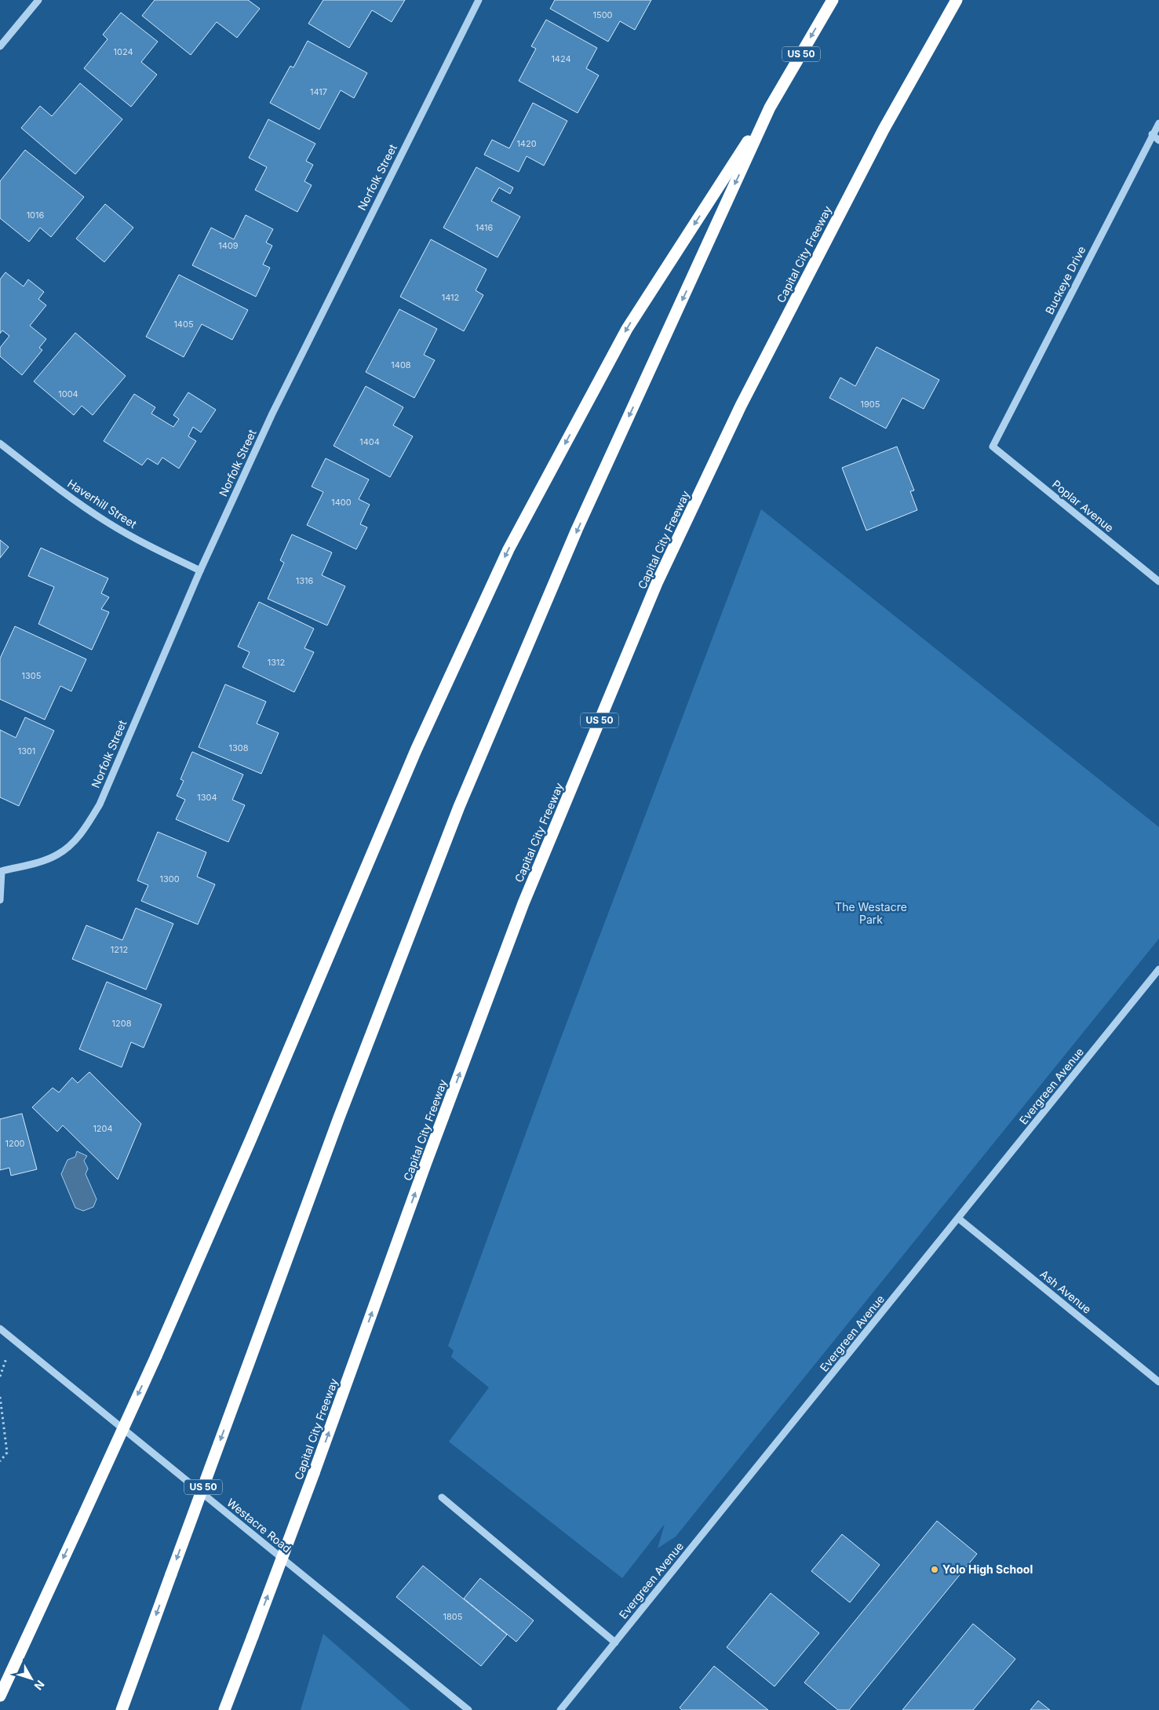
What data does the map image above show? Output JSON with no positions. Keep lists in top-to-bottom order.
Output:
{
  "streets": {
    "highway": ["US 50", "Capital City Freeway"],
    "street": [
      "Norfolk Street",
      "Buckeye Drive",
      "Haverhill Street",
      "Poplar Avenue",
      "Evergreen Avenue",
      "Ash Avenue",
      "Westacre Road"
    ]
  },
  "crossings": [
    ["Norfolk Street", "Haverhill Street"],
    ["Buckeye Drive", "Poplar Avenue"],
    ["Evergreen Avenue", "Ash Avenue"]
  ],
  "parks": ["The Westacre Park"],
  "places": ["Yolo High School"],
  "house_numbers": [
    "1500",
    "1024",
    "1424",
    "1417",
    "1420",
    "1016",
    "1416",
    "1409",
    "1412",
    "1405",
    "1408",
    "1004",
    "1905",
    "1404",
    "1400",
    "1316",
    "1312",
    "1305",
    "1308",
    "1301",
    "1304",
    "1300",
    "1212",
    "1208",
    "1204",
    "1200",
    "1805"
  ],
  "north": "bottom right"
}
